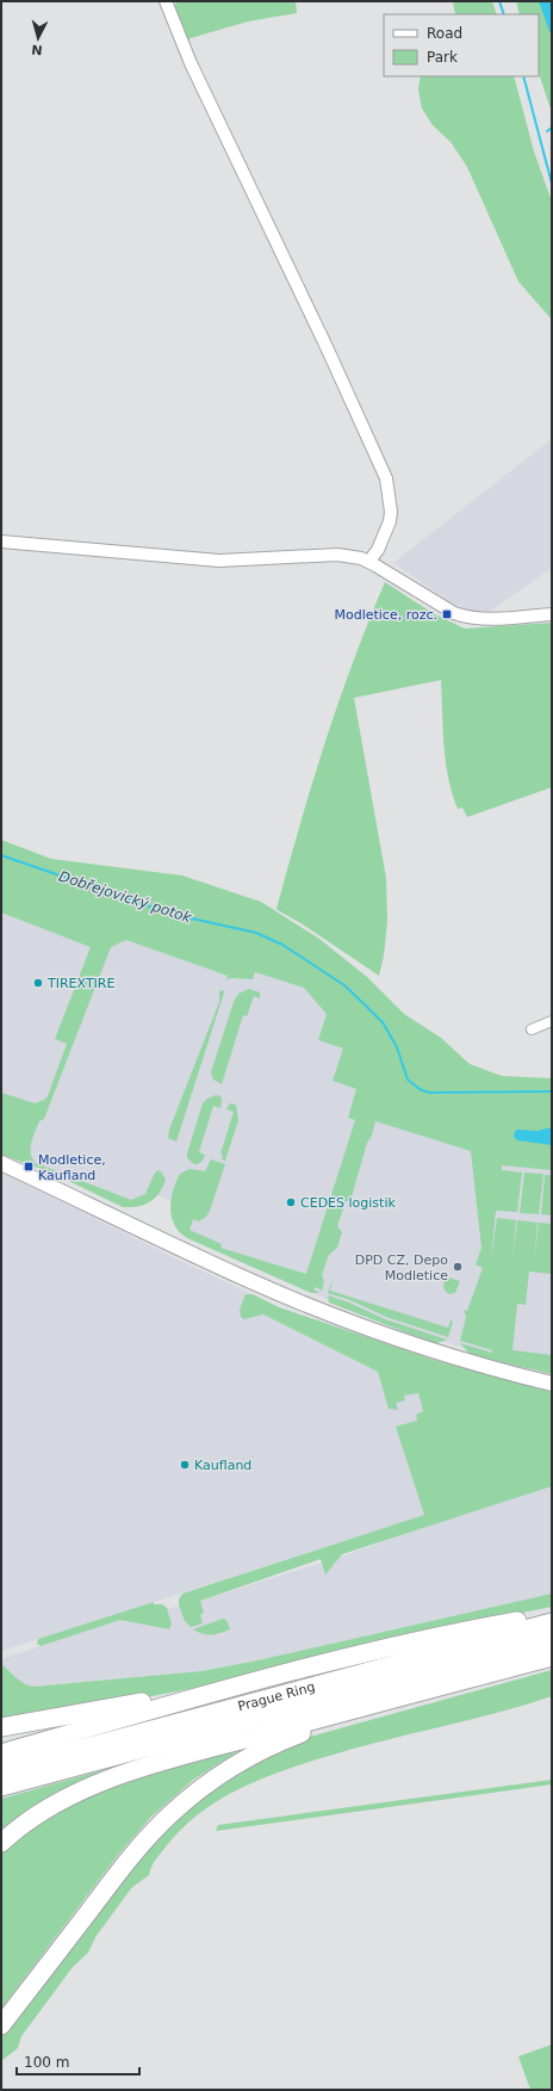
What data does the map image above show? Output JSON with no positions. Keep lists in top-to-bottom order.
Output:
{
  "streets": {
    "highway": ["Prague Ring"]
  },
  "water": ["Dobřejovický potok"],
  "places": {
    "transit": ["Modletice, rozc.", "Modletice, Kaufland"],
    "other": [
      "TIREXTIRE",
      "CEDES logistik",
      "DPD CZ, Depo Modletice",
      "Kaufland"
    ]
  },
  "legend": ["Road", "Park"],
  "scale_bar": "100 m",
  "north": "bottom"
}
